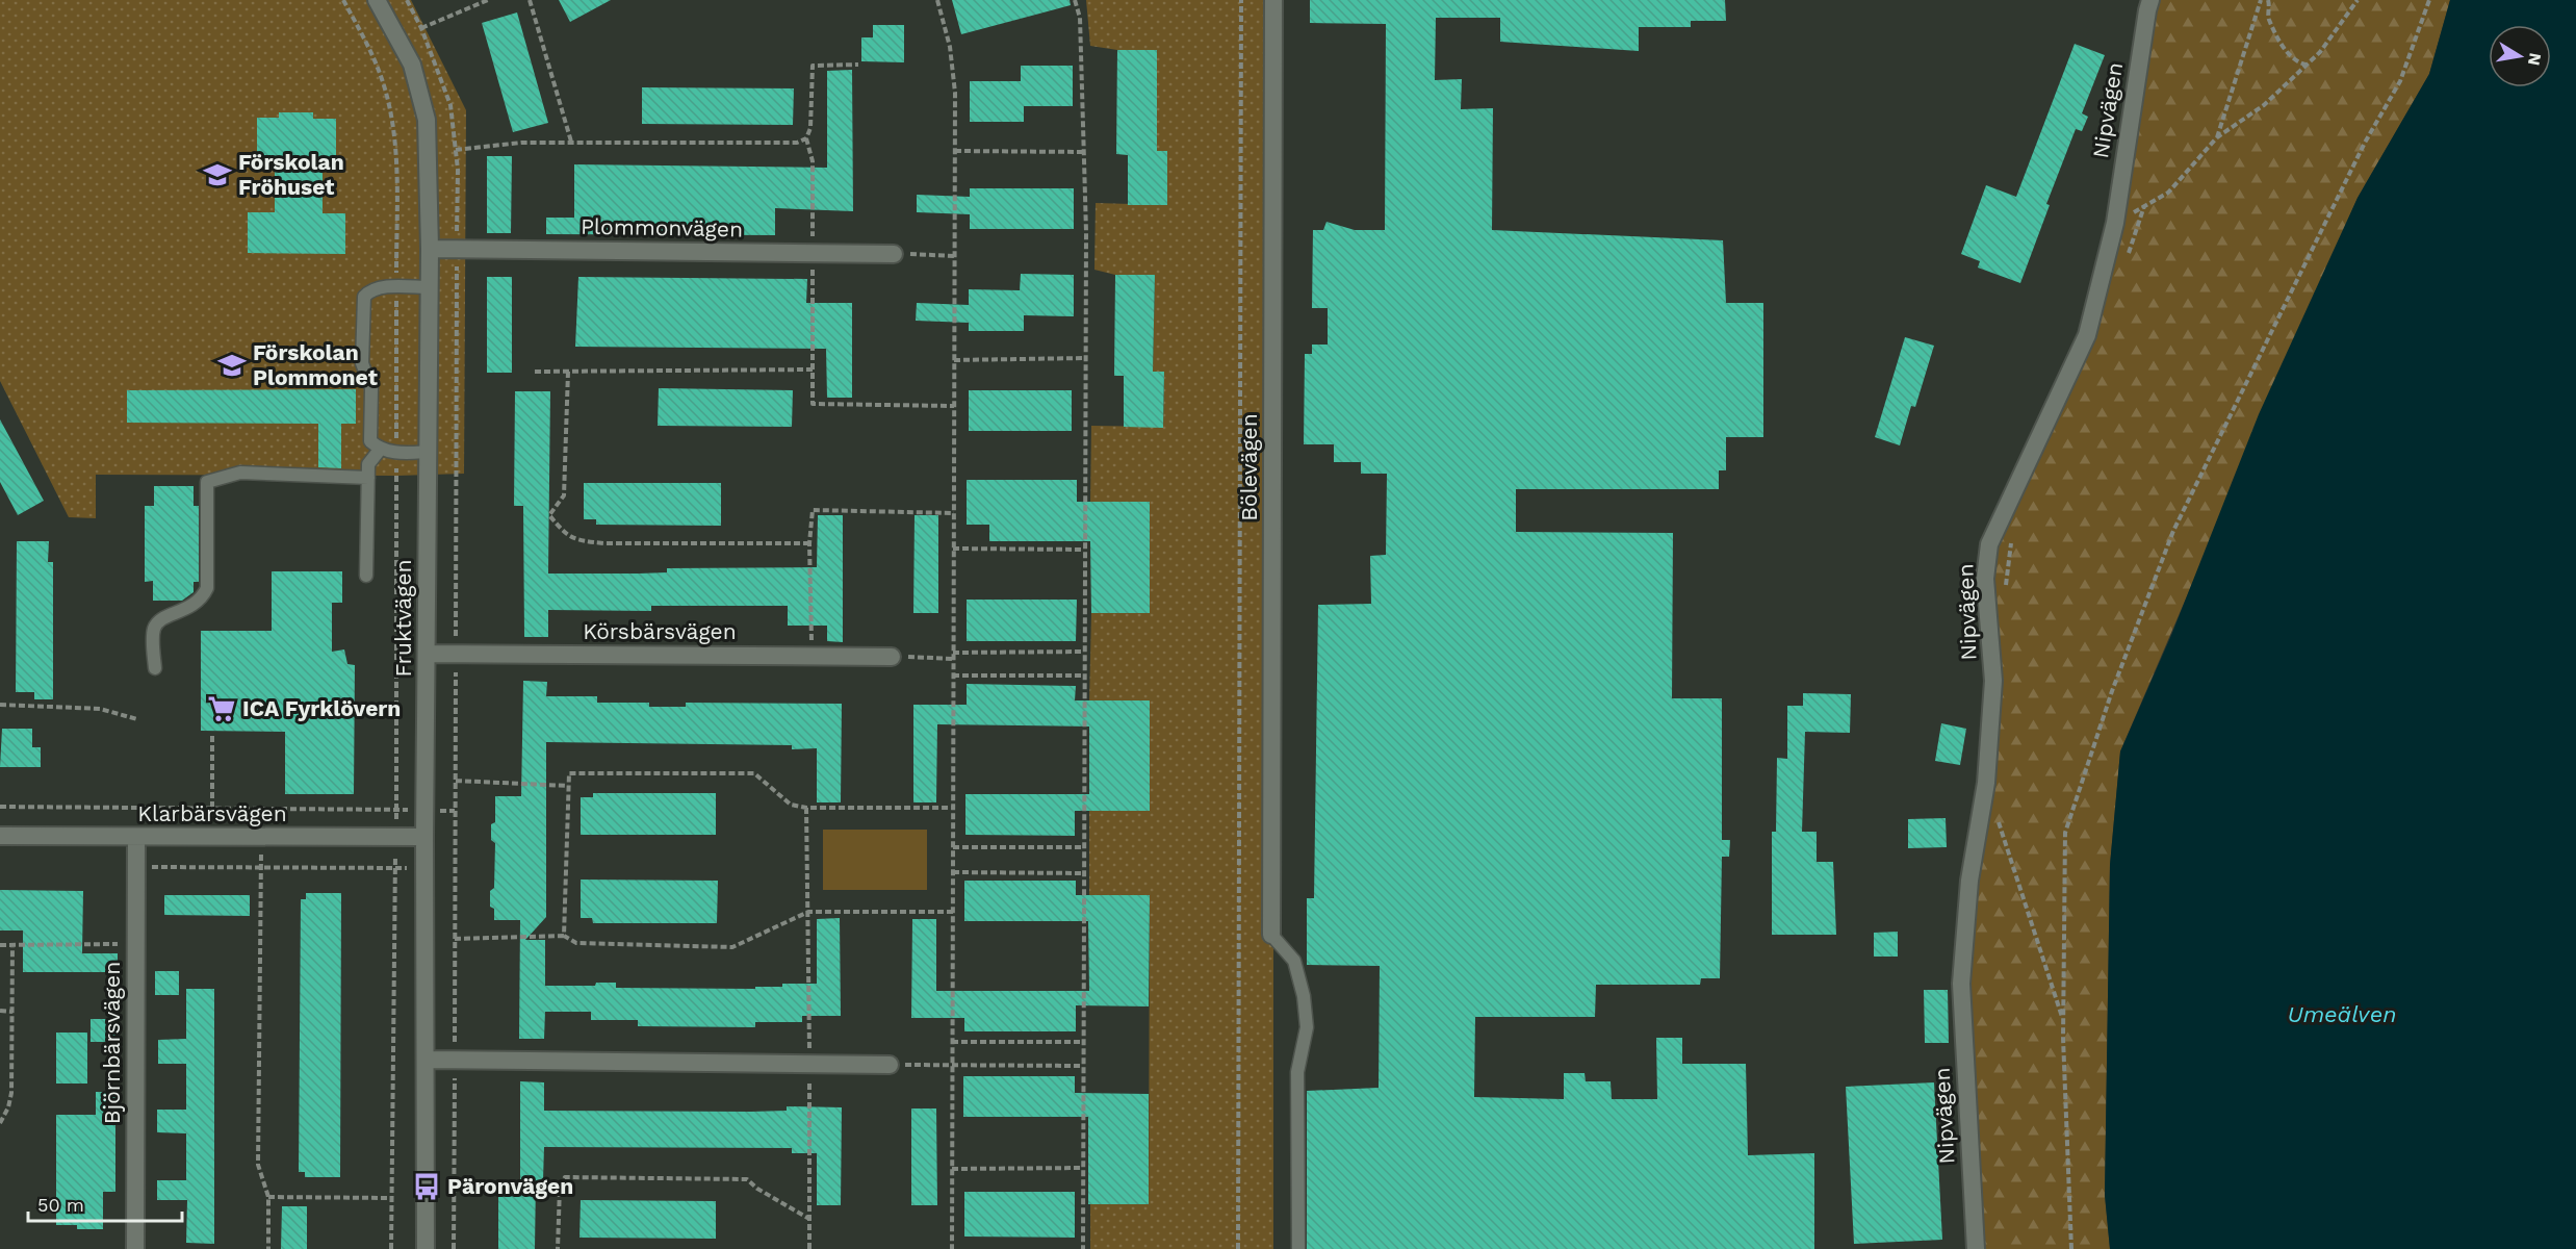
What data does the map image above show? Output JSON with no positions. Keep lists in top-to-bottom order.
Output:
{
  "streets": {
    "street": [
      "Nipvägen",
      "Plommonvägen",
      "Bölevägen",
      "Fruktvägen",
      "Körsbärsvägen",
      "Klarbärsvägen",
      "Björnbärsvägen"
    ]
  },
  "crossings": [
    ["Plommonvägen", "Fruktvägen"],
    ["Fruktvägen", "Körsbärsvägen"],
    ["Fruktvägen", "Klarbärsvägen"],
    ["Klarbärsvägen", "Björnbärsvägen"]
  ],
  "water": ["Umeälven"],
  "places": {
    "school or university": ["Förskolan Fröhuset", "Förskolan Plommonet"],
    "supermarket": ["ICA Fyrklövern"],
    "bus stop": ["Päronvägen"]
  },
  "scale_bar": "50 m",
  "north": "right"
}
